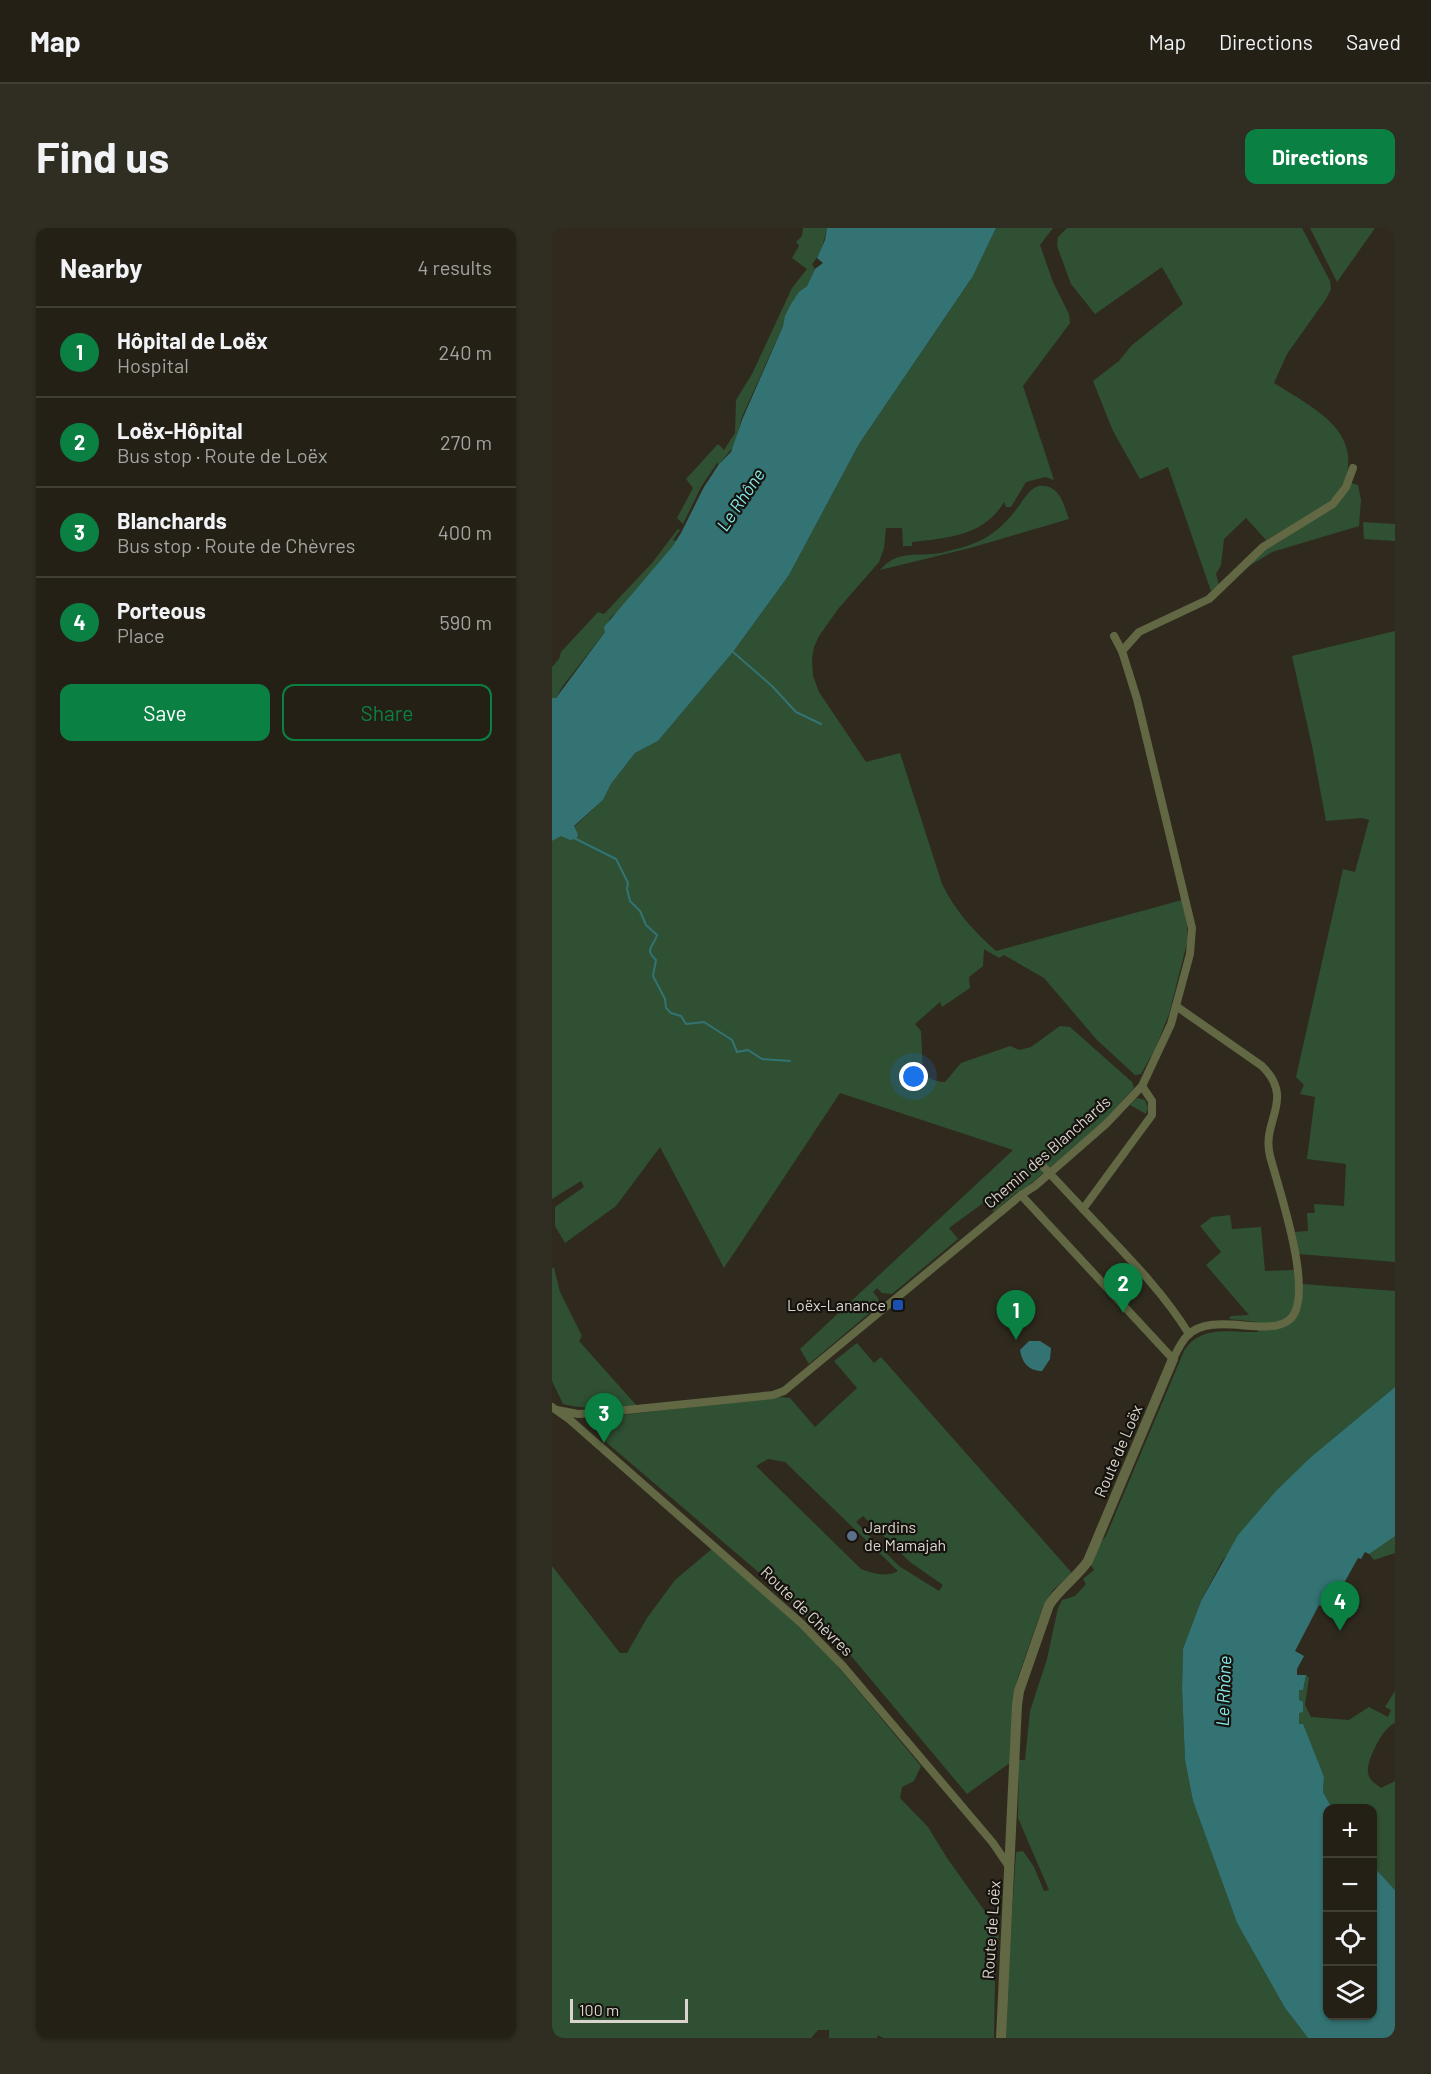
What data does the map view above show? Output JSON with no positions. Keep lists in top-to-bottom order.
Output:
{
  "streets": {
    "street": ["Chemin des Blanchards", "Route de Loëx", "Route de Chèvres"]
  },
  "crossings": [
    ["Chemin des Blanchards", "Route de Chèvres"],
    ["Route de Loëx", "Route de Chèvres"]
  ],
  "water": ["Le Rhône"],
  "places": {
    "transit": ["Loëx-Lanance"],
    "other": ["Jardins de Mamajah"]
  },
  "scale_bar": "100 m",
  "page": {
    "header": "Map",
    "nav": ["Map", "Directions", "Saved"],
    "buttons": [
      "Directions",
      ["Save", "Share"]
    ],
    "title": "Find us",
    "heading": ["Nearby", "4 results"],
    "list": [
      {
        "mark": "1",
        "name": "Hôpital de Loëx",
        "note": "Hospital",
        "value": "240 m"
      },
      {
        "mark": "2",
        "name": "Loëx-Hôpital",
        "note": "Bus stop · Route de Loëx",
        "value": "270 m"
      },
      {
        "mark": "3",
        "name": "Blanchards",
        "note": "Bus stop · Route de Chèvres",
        "value": "400 m"
      },
      {
        "mark": "4",
        "name": "Porteous",
        "note": "Place",
        "value": "590 m"
      }
    ],
    "pins": [
      "2",
      "1",
      "3",
      "4"
    ],
    "map_buttons": ["+", "−"],
    "scale": "100 m"
  }
}
